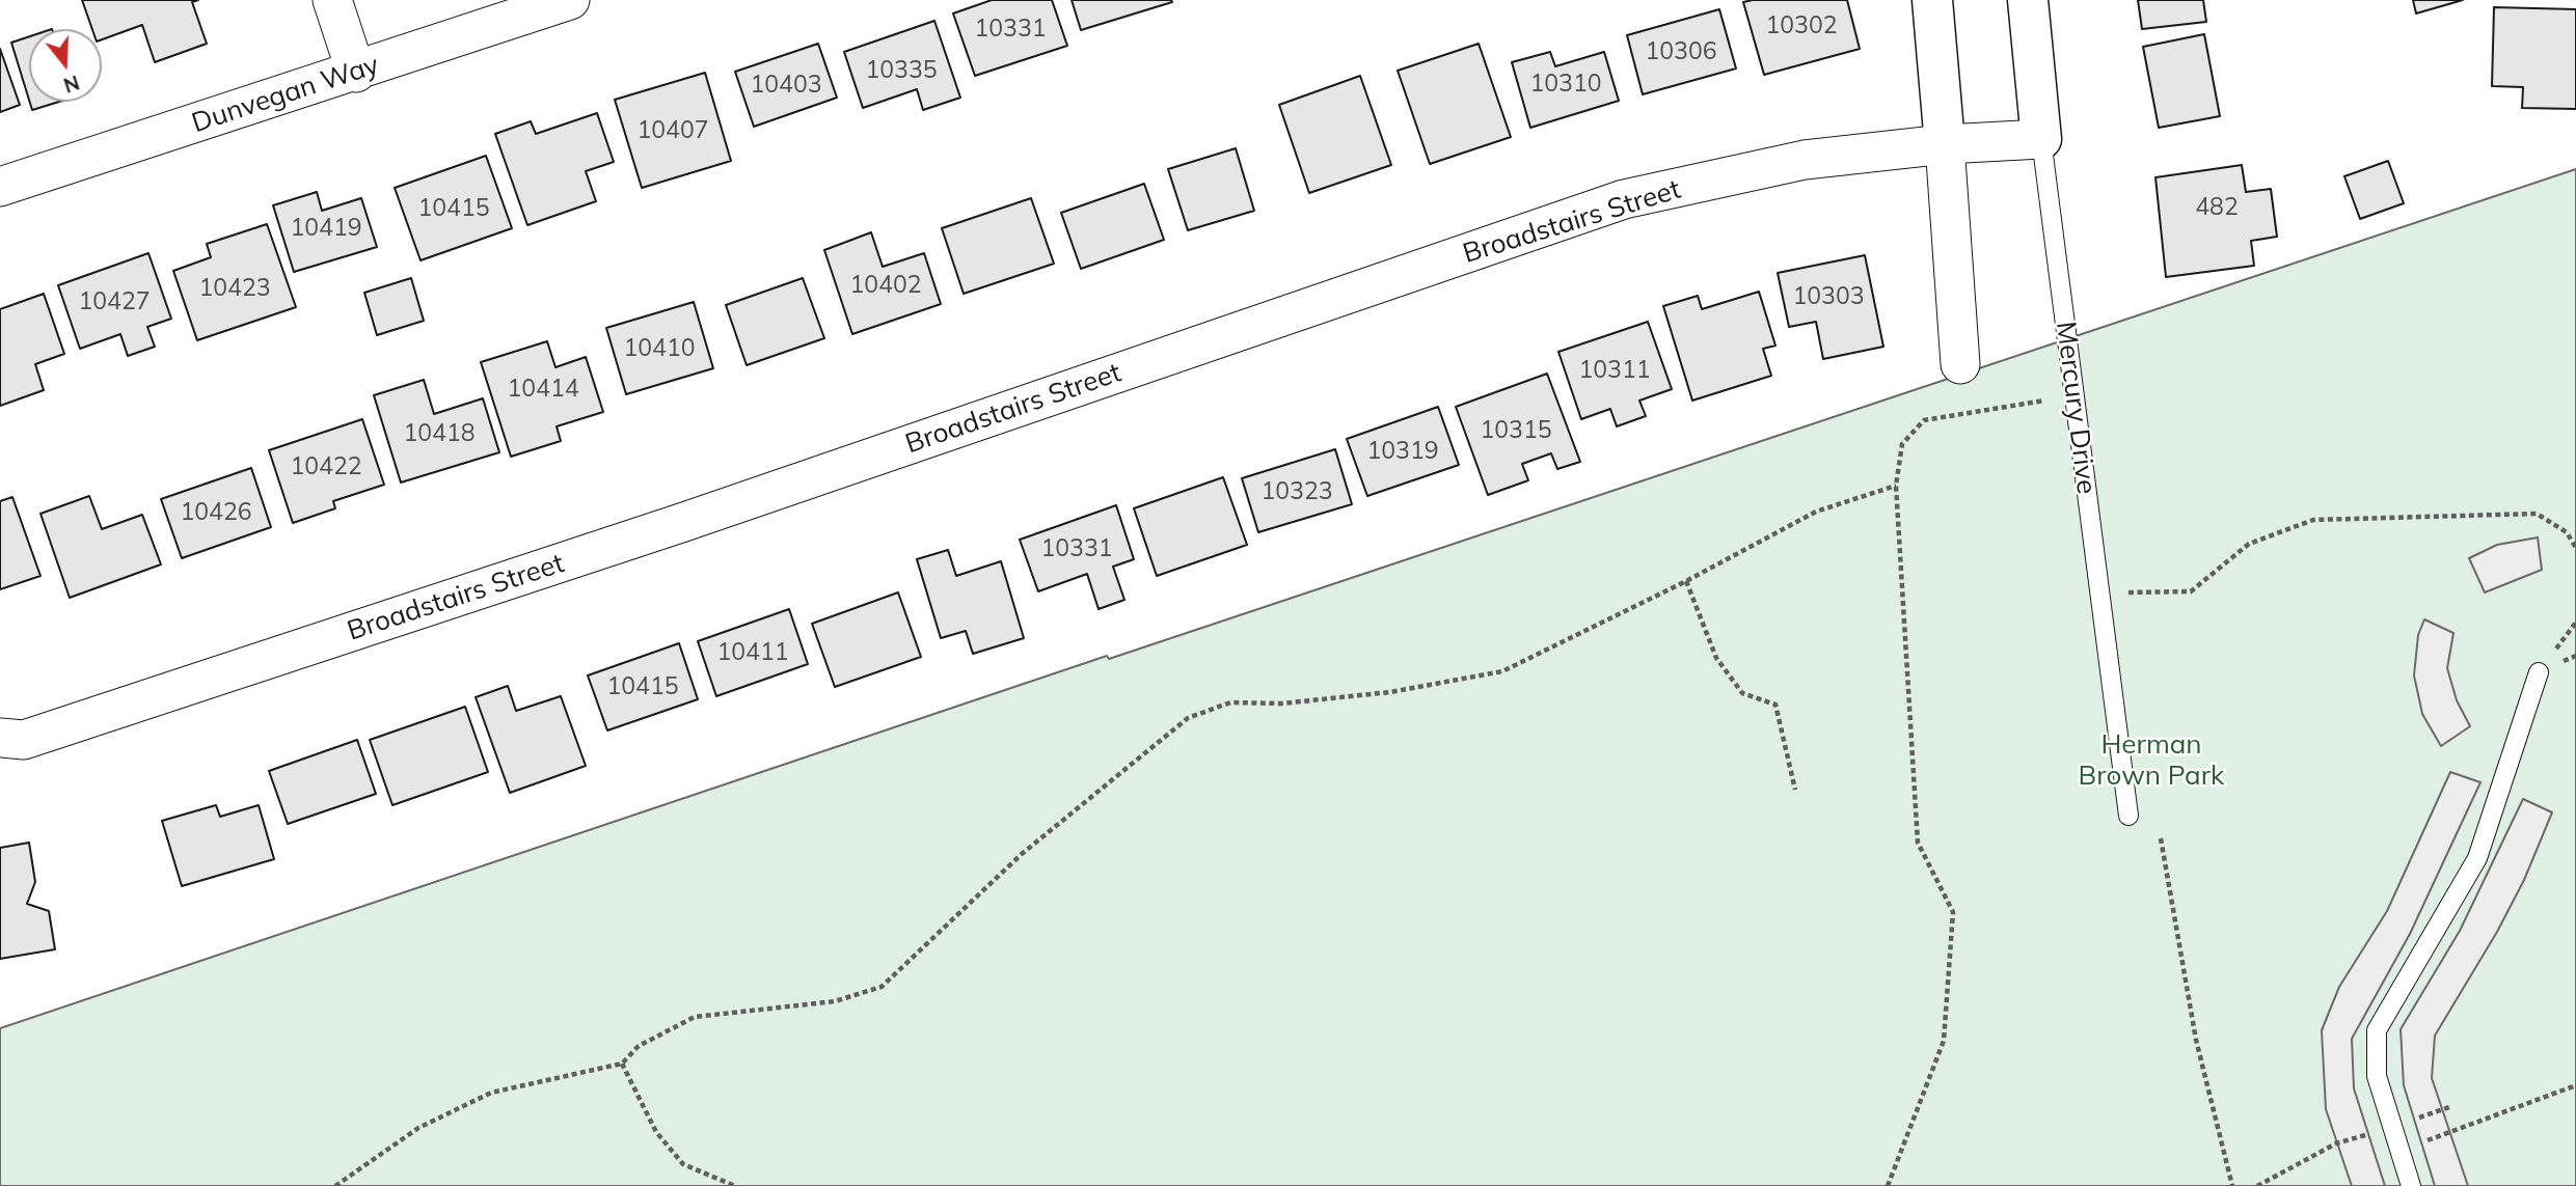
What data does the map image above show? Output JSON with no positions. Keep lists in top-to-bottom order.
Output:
{
  "streets": {
    "street": ["Dunvegan Way", "Broadstairs Street", "Mercury Drive"]
  },
  "crossings": [
    ["Broadstairs Street", "Mercury Drive"]
  ],
  "parks": ["Herman Brown Park"],
  "house_numbers": [
    "10302",
    "10331",
    "10306",
    "10335",
    "10310",
    "10403",
    "10407",
    "482",
    "10415",
    "10419",
    "10402",
    "10423",
    "10303",
    "10427",
    "10410",
    "10311",
    "10414",
    "10315",
    "10418",
    "10319",
    "10422",
    "10323",
    "10426",
    "10331",
    "10411",
    "10415"
  ],
  "north": "bottom"
}
